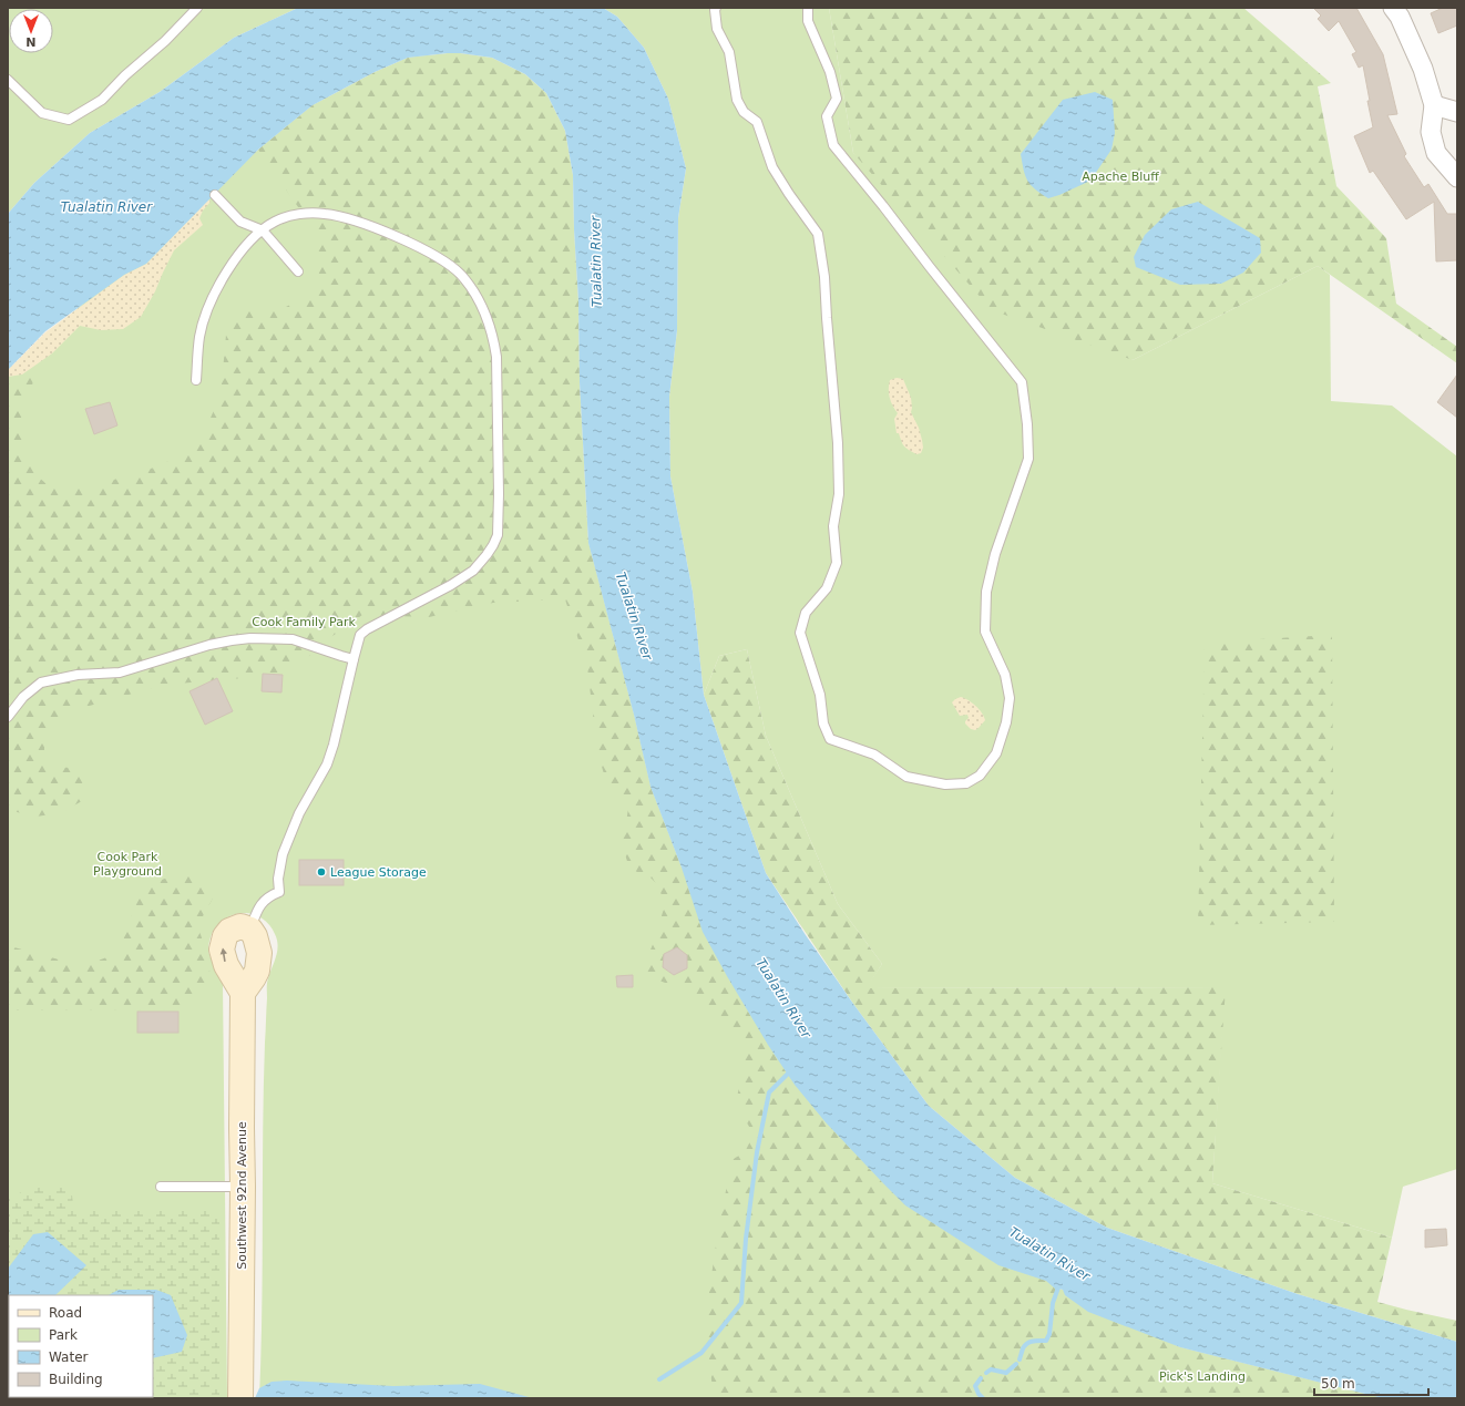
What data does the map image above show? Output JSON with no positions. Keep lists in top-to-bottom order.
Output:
{
  "streets": {
    "street": ["Southwest 92nd Avenue"]
  },
  "water": ["Tualatin River"],
  "parks": [
    "Apache Bluff",
    "Cook Family Park",
    "Cook Park Playground",
    "Pick's Landing"
  ],
  "places": ["League Storage"],
  "legend": [
    "Road",
    "Park",
    "Water",
    "Building"
  ],
  "scale_bar": "50 m",
  "north": "bottom"
}
